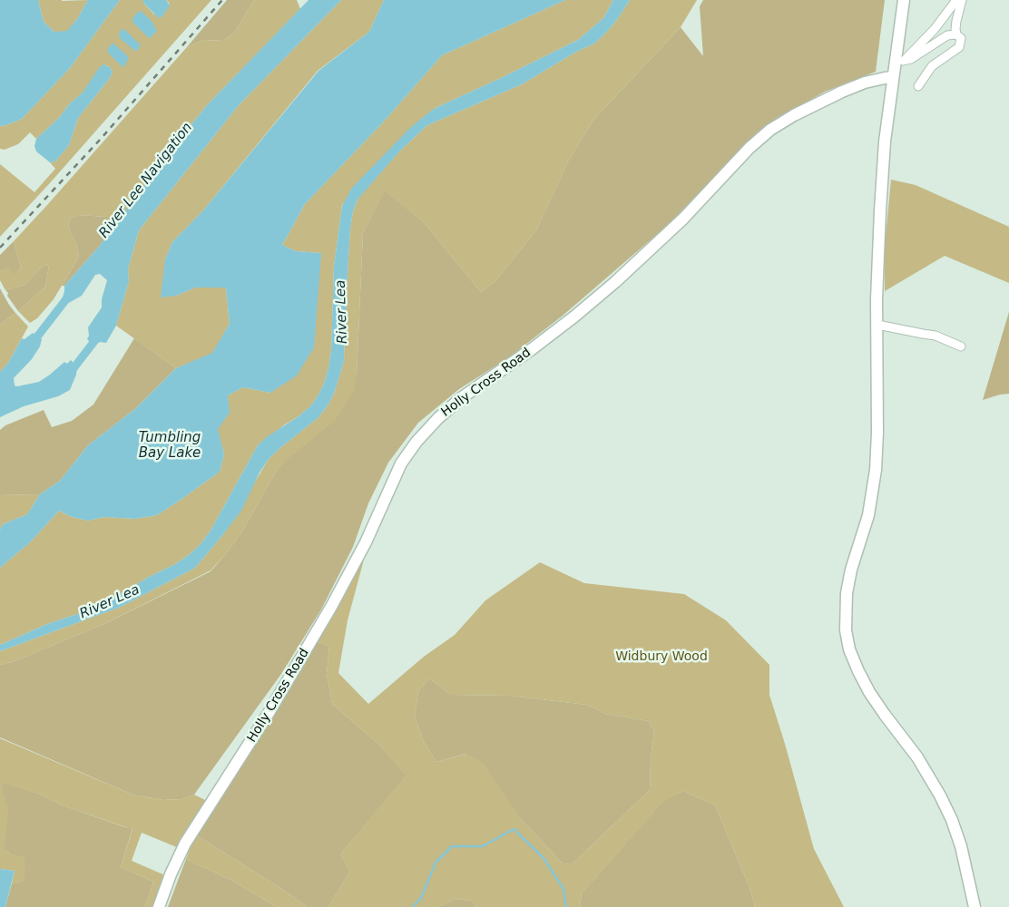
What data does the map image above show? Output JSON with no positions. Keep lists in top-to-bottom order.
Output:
{
  "streets": {
    "street": ["Holly Cross Road"]
  },
  "water": ["River Lee Navigation", "River Lea", "Tumbling Bay Lake"],
  "parks": ["Widbury Wood"]
}
